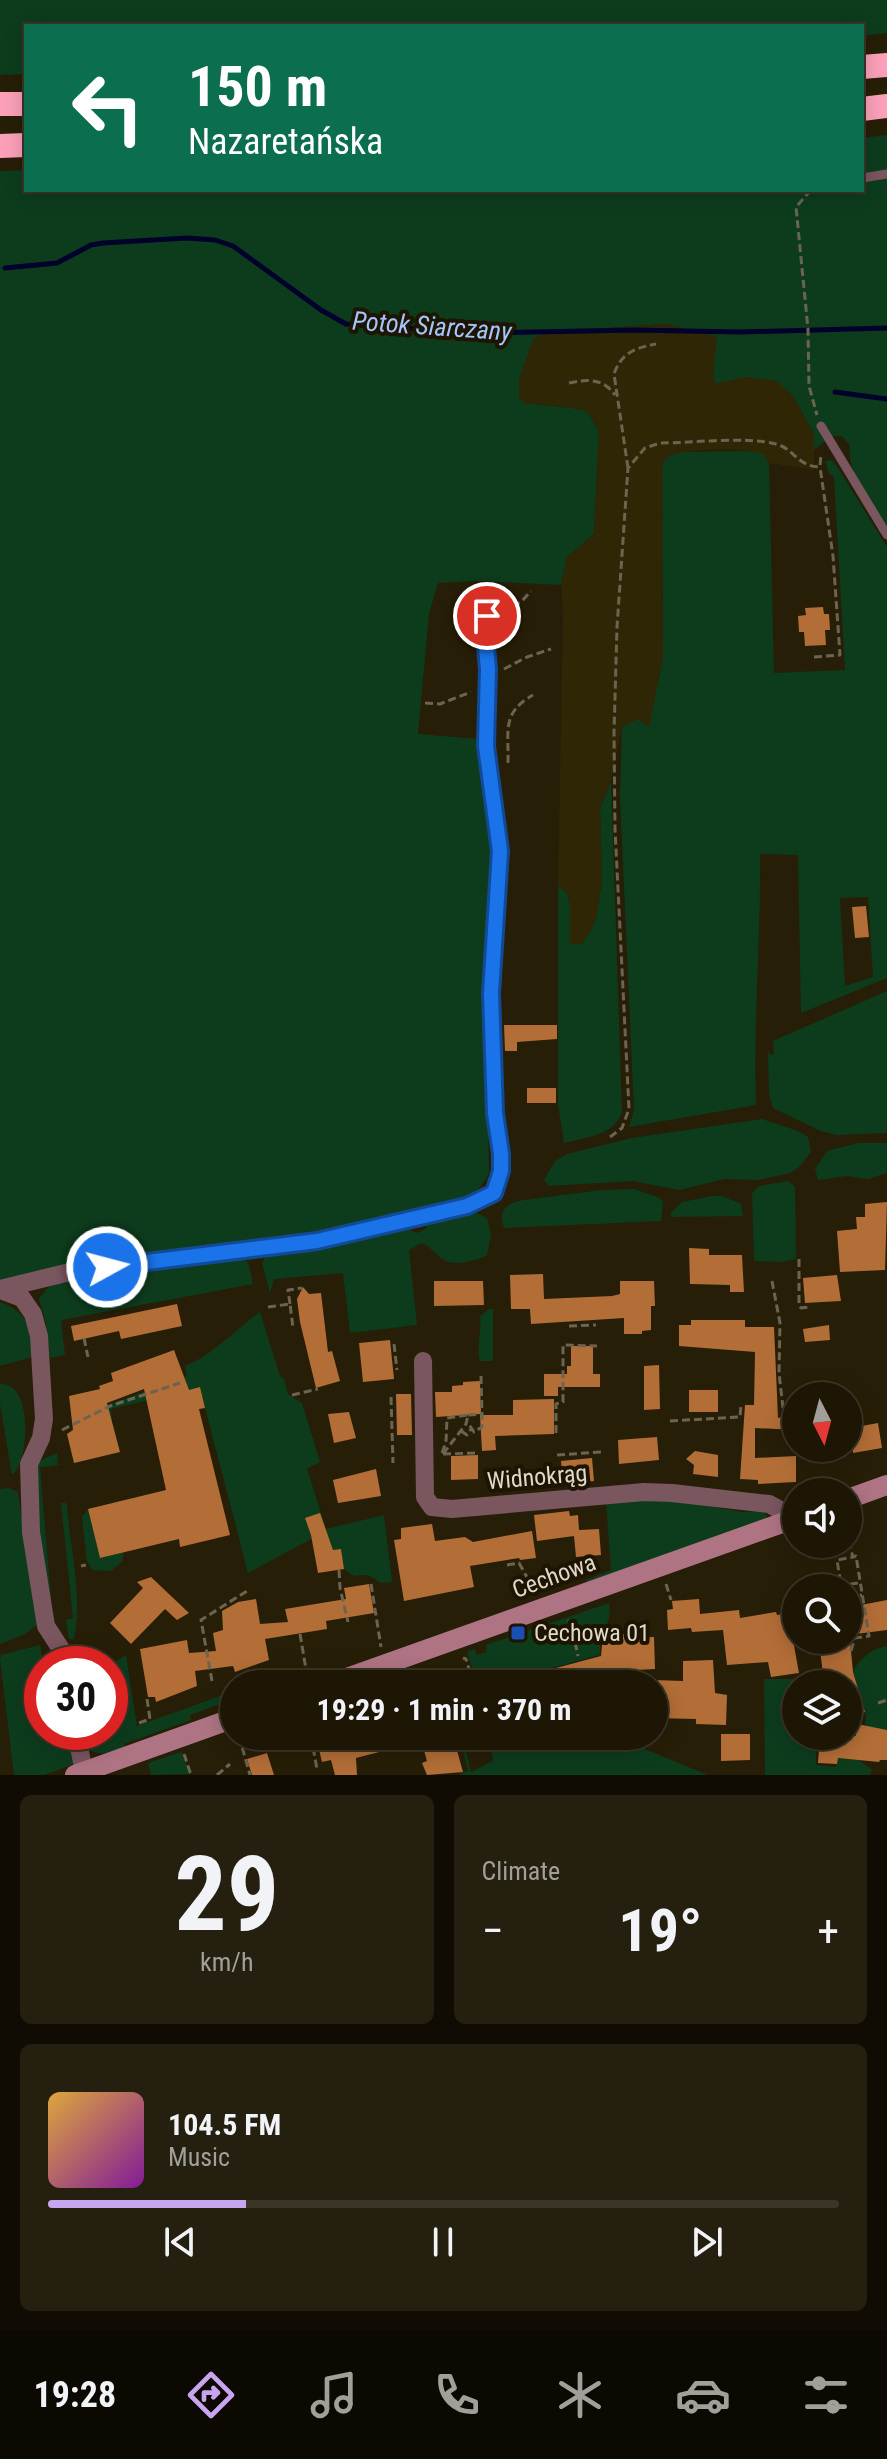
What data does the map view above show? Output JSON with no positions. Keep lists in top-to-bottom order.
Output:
{
  "streets": {
    "street": ["Widnokrąg", "Cechowa"]
  },
  "water": ["Potok Siarczany"],
  "places": {
    "transit": ["Cechowa 01"]
  },
  "north": "bottom",
  "page": {
    "turn": ["150 m", "Nazaretańska"],
    "limit": "30",
    "trip": "19:29 · 1 min · 370 m",
    "tile": [
      ["29", "km/h"],
      "Climate"
    ],
    "heat": ["−", "19°", "+"],
    "song": ["104.5 FM", "Music"],
    "tabs": "19:28"
  }
}
